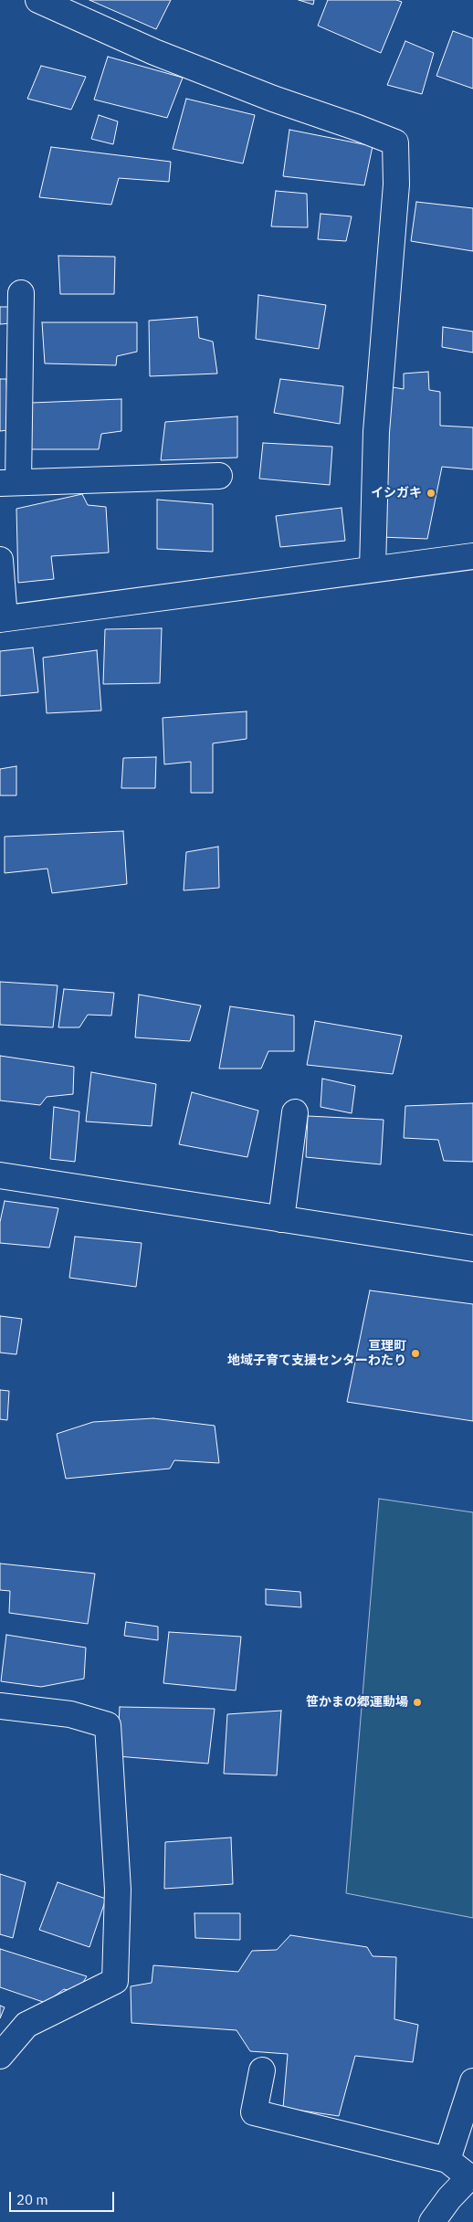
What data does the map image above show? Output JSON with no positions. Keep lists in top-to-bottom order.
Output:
{
  "places": ["イシガキ", "亘理町 地域子育て支援センターわたり", "笹かまの郷運動場"],
  "scale_bar": "20 m"
}
